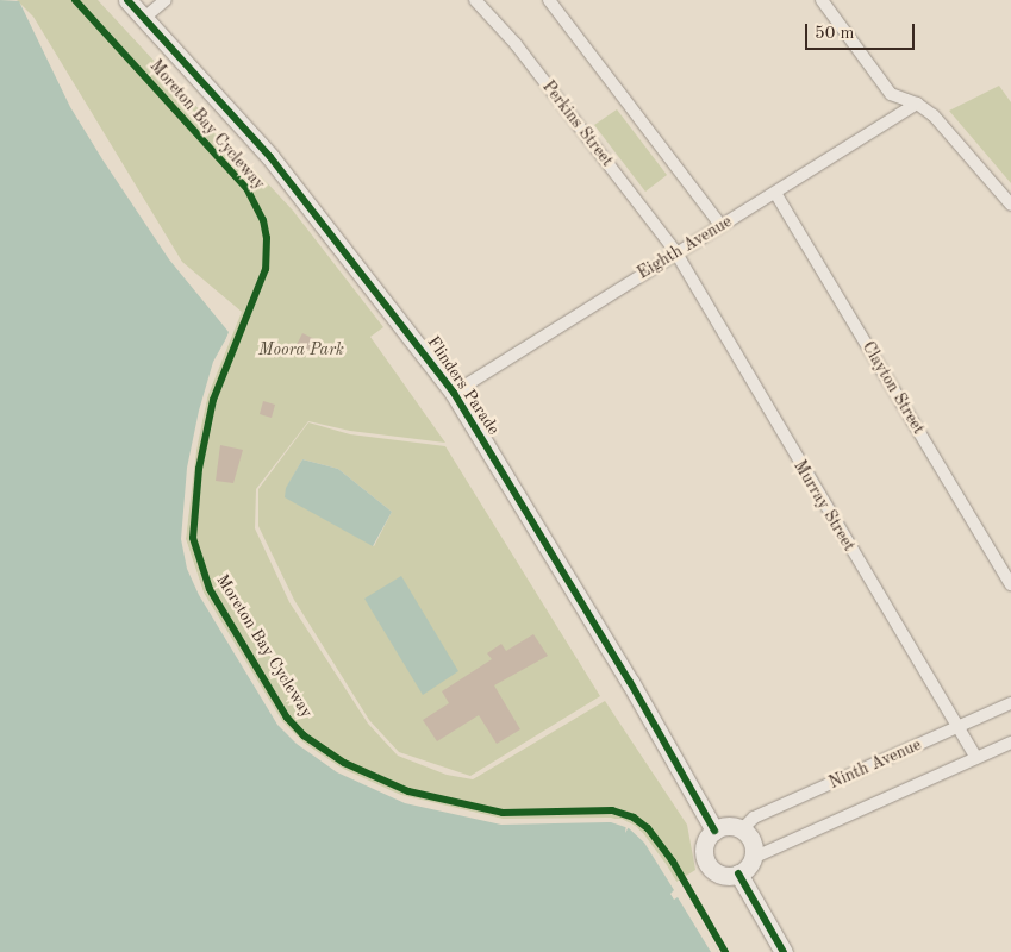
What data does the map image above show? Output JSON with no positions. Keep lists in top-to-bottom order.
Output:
{
  "streets": {
    "street": [
      "Perkins Street",
      "Eighth Avenue",
      "Flinders Parade",
      "Clayton Street",
      "Murray Street",
      "Ninth Avenue"
    ],
    "cycle path": ["Moreton Bay Cycleway"]
  },
  "crossings": [
    ["Perkins Street", "Eighth Avenue"],
    ["Perkins Street", "Murray Street"],
    ["Eighth Avenue", "Flinders Parade"],
    ["Eighth Avenue", "Clayton Street"],
    ["Eighth Avenue", "Murray Street"],
    ["Flinders Parade", "Ninth Avenue"],
    ["Murray Street", "Ninth Avenue"]
  ],
  "parks": ["Moora Park"],
  "scale_bar": "50 m"
}
